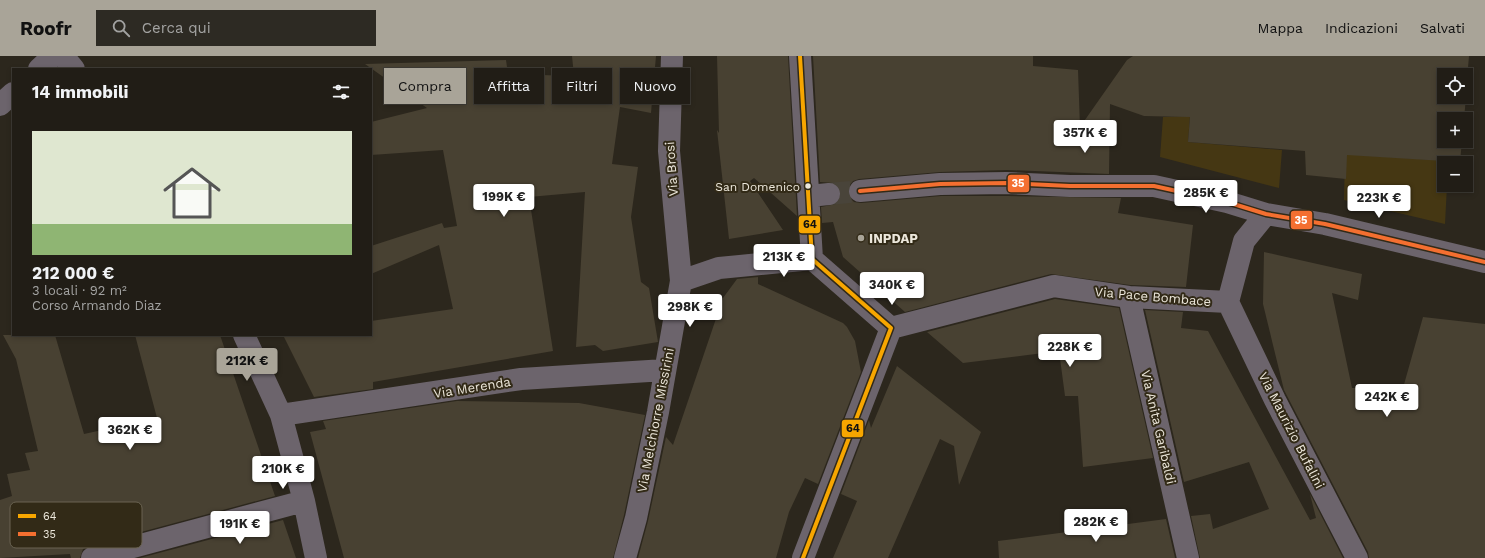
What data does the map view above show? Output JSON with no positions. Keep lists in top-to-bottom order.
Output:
{
  "streets": {
    "street": [
      "Via Brosi",
      "Via Pace Bombace",
      "Via Merenda",
      "Via Melchiorre Missirini",
      "Via Anita Garibaldi",
      "Via Maurizio Bufalini"
    ]
  },
  "crossings": [
    ["Via Brosi", "Via Melchiorre Missirini"],
    ["Via Pace Bombace", "Via Anita Garibaldi"],
    ["Via Pace Bombace", "Via Maurizio Bufalini"],
    ["Via Merenda", "Via Melchiorre Missirini"]
  ],
  "places": ["San Domenico", "INPDAP"],
  "lines": ["transit line 64", "transit line 35"],
  "legend": ["64", "35"],
  "page": {
    "header": "Roofr",
    "search": "Cerca qui",
    "nav": ["Mappa", "Indicazioni", "Salvati"],
    "map_buttons": ["+", "−"],
    "chip": [
      "Compra",
      "Affitta",
      "Filtri",
      "Nuovo"
    ],
    "heading": "14 immobili",
    "list": [
      {
        "name": "212 000 €",
        "note": "3 locali · 92 m² · Corso Armando Diaz"
      }
    ],
    "price": [
      "357K €",
      "285K €",
      "199K €",
      "223K €",
      "213K €",
      "340K €",
      "298K €",
      "228K €",
      "212K €",
      "242K €",
      "362K €",
      "210K €",
      "282K €",
      "191K €"
    ]
  }
}
